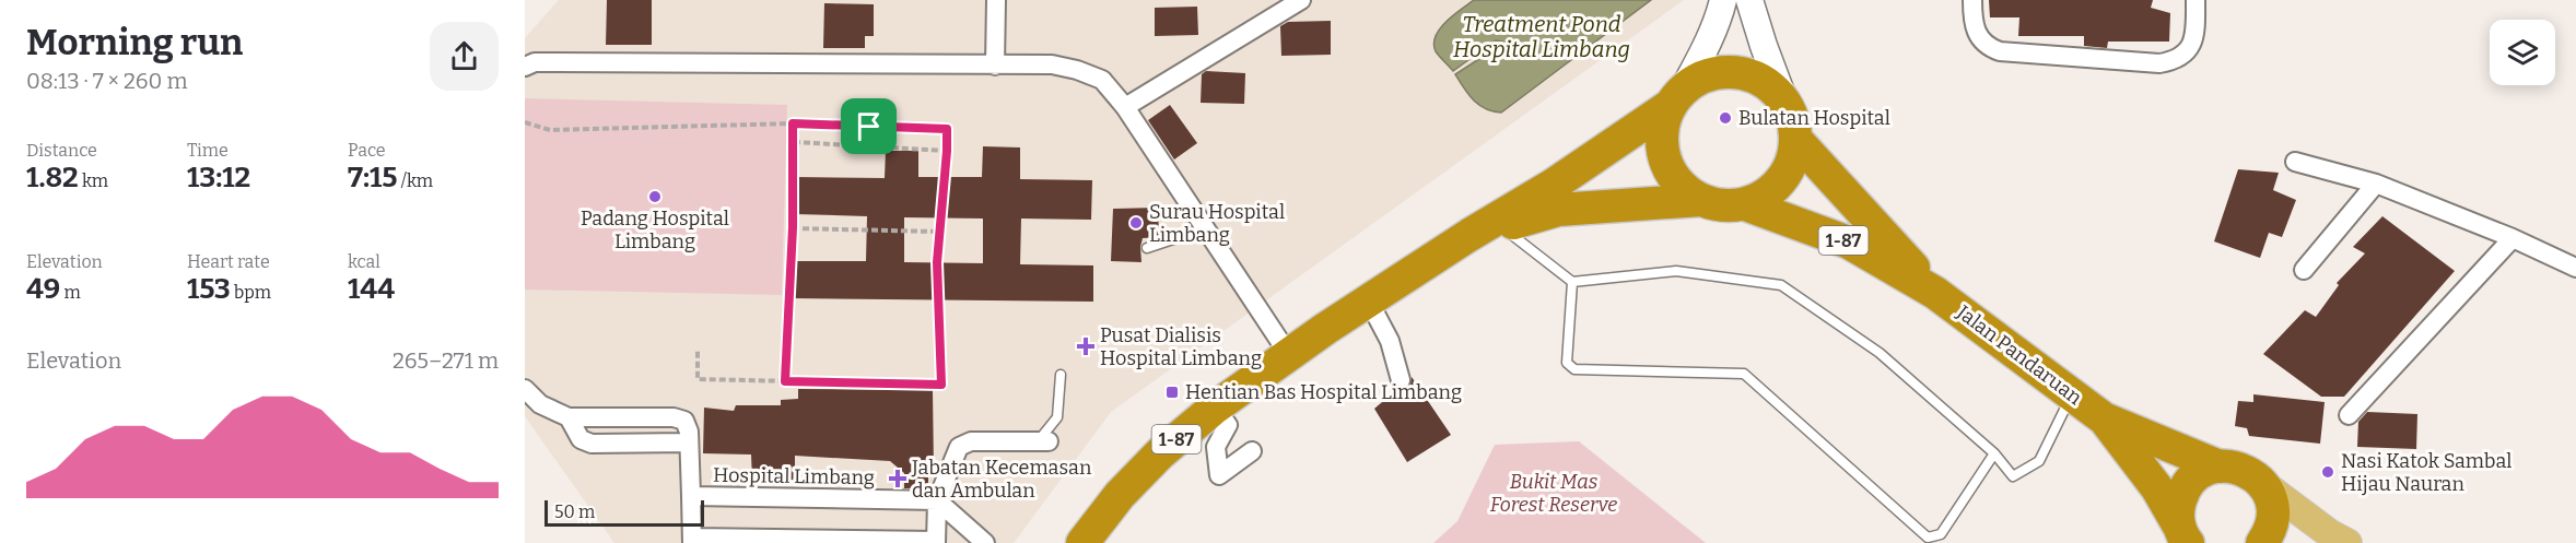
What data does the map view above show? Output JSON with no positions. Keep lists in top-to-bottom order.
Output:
{
  "streets": {
    "highway": ["1-87", "Jalan Pandaruan"],
    "street": ["Hospital Limbang"]
  },
  "crossings": [
    ["1-87", "Jalan Pandaruan"]
  ],
  "water": ["Treatment Pond Hospital Limbang"],
  "parks": ["Bukit Mas Forest Reserve"],
  "places": {
    "other": [
      "Bulatan Hospital",
      "Padang Hospital Limbang",
      "Surau Hospital Limbang",
      "Nasi Katok Sambal Hijau Nauran"
    ],
    "health": ["Pusat Dialisis Hospital Limbang", "Jabatan Kecemasan dan Ambulan"],
    "transit": ["Hentian Bas Hospital Limbang"]
  },
  "scale_bar": "50 m",
  "page": {
    "heading": ["Morning run", "08:13 · 7 × 260 m"],
    "stats": [
      ["Distance", "1.82 km"],
      ["Time", "13:12"],
      ["Pace", "7:15 /km"],
      ["Elevation", "49 m"],
      ["Heart rate", "153 bpm"],
      ["kcal", "144"]
    ],
    "chart": ["Elevation", "265–271 m"],
    "scale": "50 m"
  }
}
